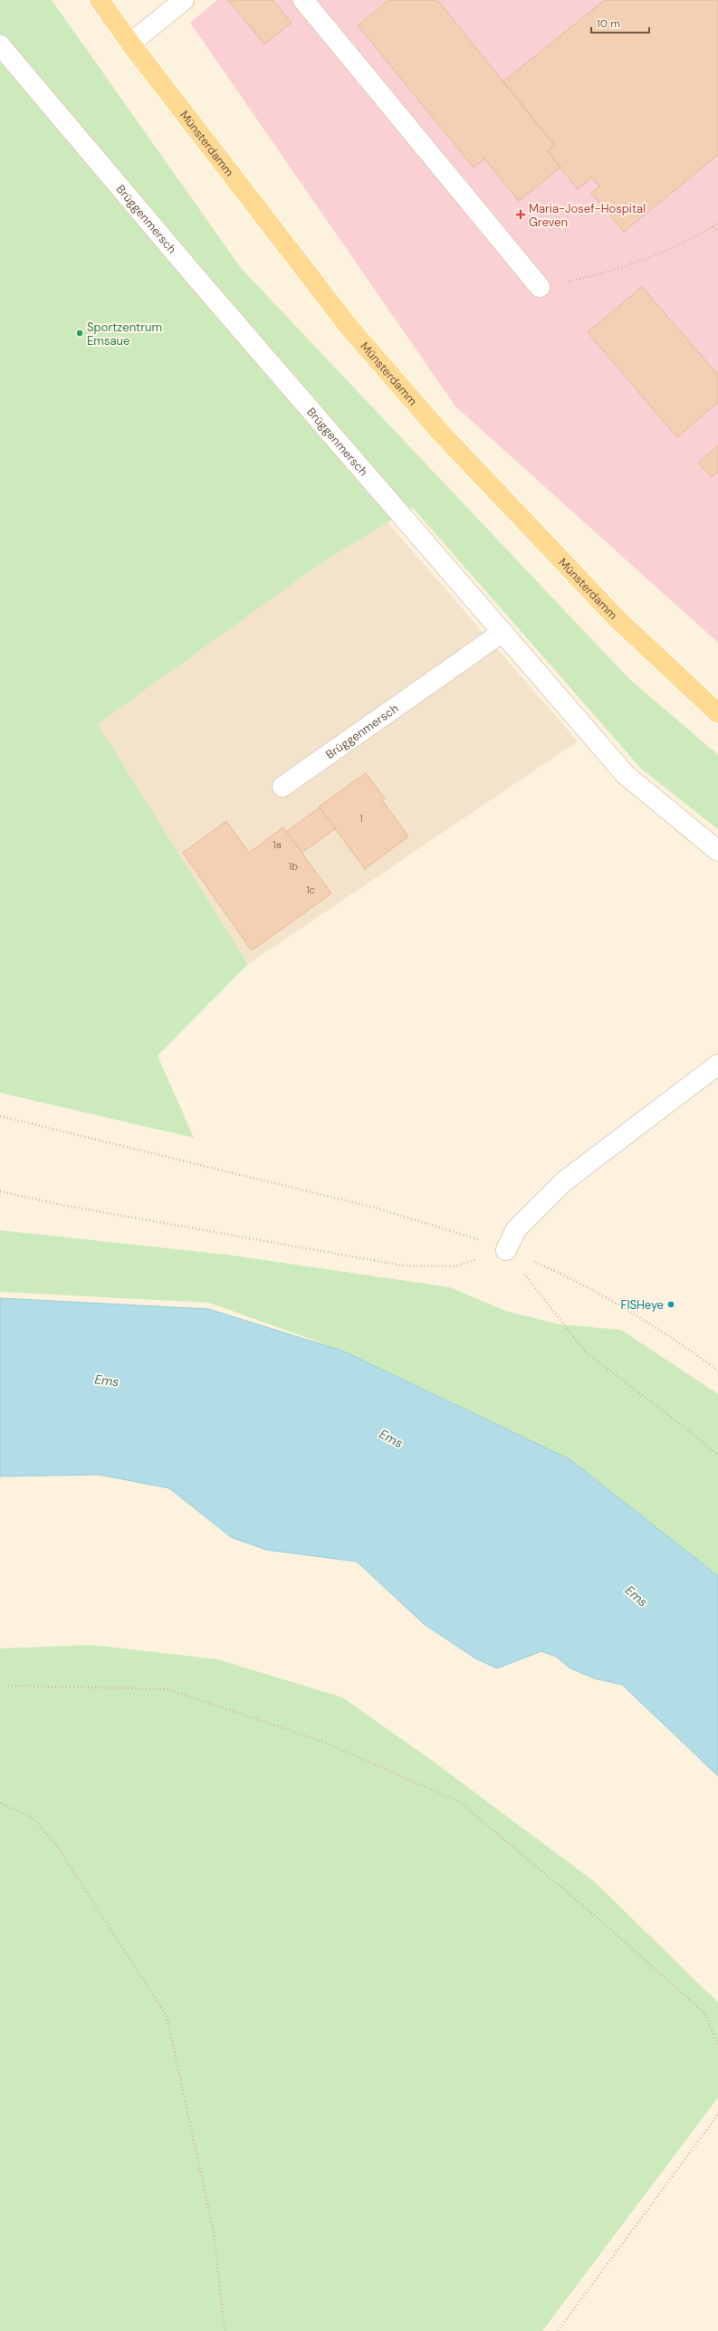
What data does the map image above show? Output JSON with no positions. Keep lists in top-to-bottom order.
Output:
{
  "streets": {
    "main road": ["Münsterdamm"],
    "street": ["Brüggenmersch"]
  },
  "water": ["Ems"],
  "places": {
    "health": ["Maria-Josef-Hospital Greven"],
    "other": ["Sportzentrum Emsaue", "FISHeye"]
  },
  "house_numbers": [
    "1",
    "1a",
    "1b",
    "1c"
  ],
  "scale_bar": "10 m"
}
